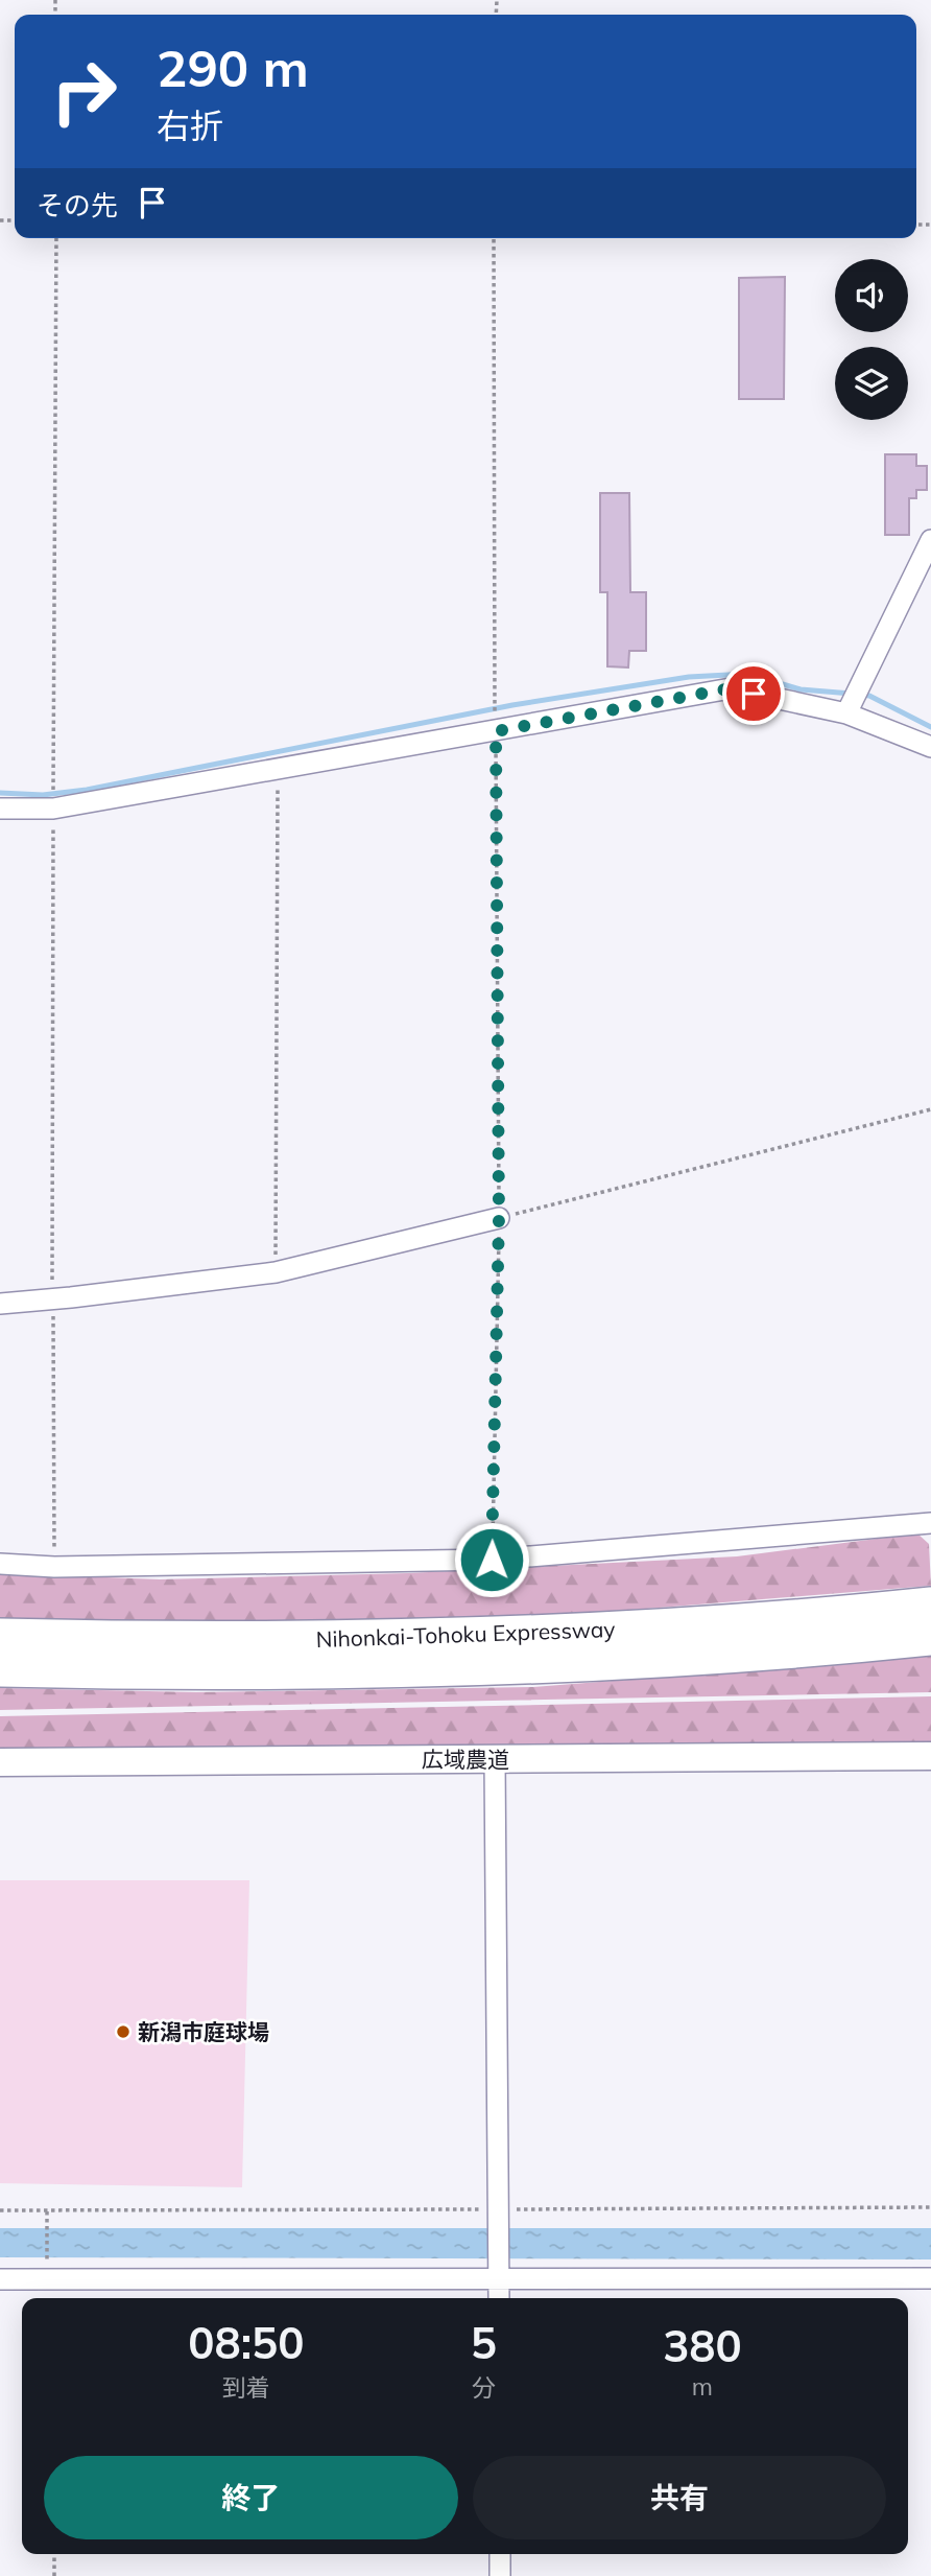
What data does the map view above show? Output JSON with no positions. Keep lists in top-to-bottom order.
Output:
{
  "streets": {
    "highway": ["Nihonkai-Tohoku Expressway"],
    "street": ["広域農道"]
  },
  "places": ["新潟市庭球場"],
  "page": {
    "turn": ["290 m", "右折"],
    "then": "その先",
    "eta": [
      "08:50",
      "到着",
      "5",
      "分",
      "380",
      "m"
    ],
    "buttons": ["終了", "共有"]
  }
}
